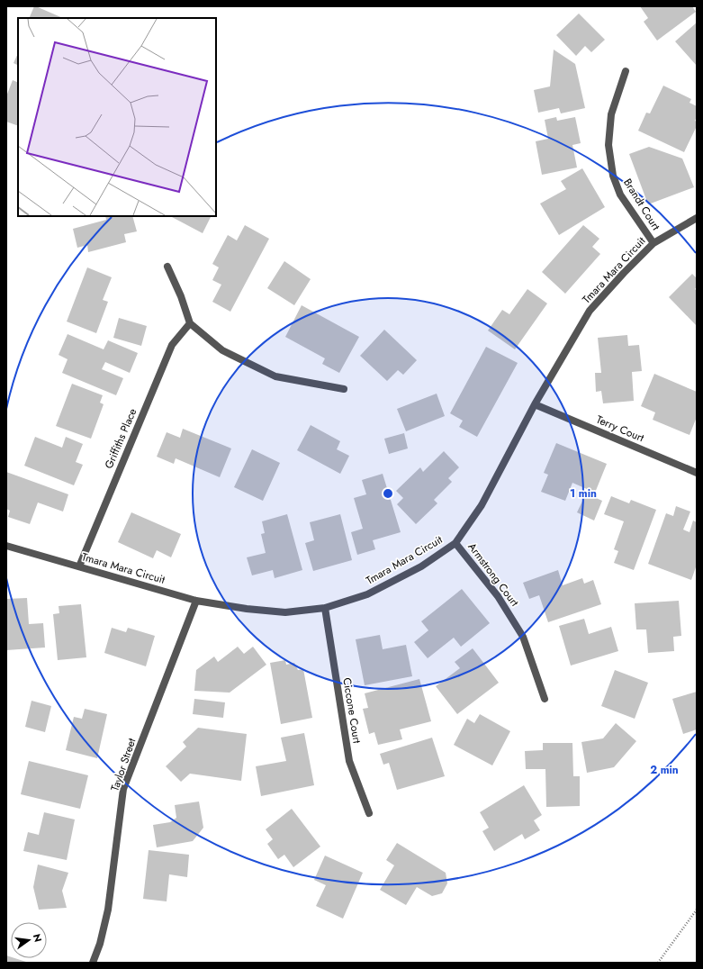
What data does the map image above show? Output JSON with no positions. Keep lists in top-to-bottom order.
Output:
{
  "streets": {
    "street": [
      "Brandt Court",
      "Tmara Mara Circuit",
      "Terry Court",
      "Griffiths Place",
      "Armstrong Court",
      "Ciccone Court",
      "Taylor Street"
    ]
  },
  "crossings": [
    ["Brandt Court", "Tmara Mara Circuit"],
    ["Tmara Mara Circuit", "Terry Court"],
    ["Tmara Mara Circuit", "Griffiths Place"],
    ["Tmara Mara Circuit", "Armstrong Court"],
    ["Tmara Mara Circuit", "Ciccone Court"],
    ["Tmara Mara Circuit", "Taylor Street"]
  ],
  "north": "right",
  "rings": ["1 min", "2 min"]
}
